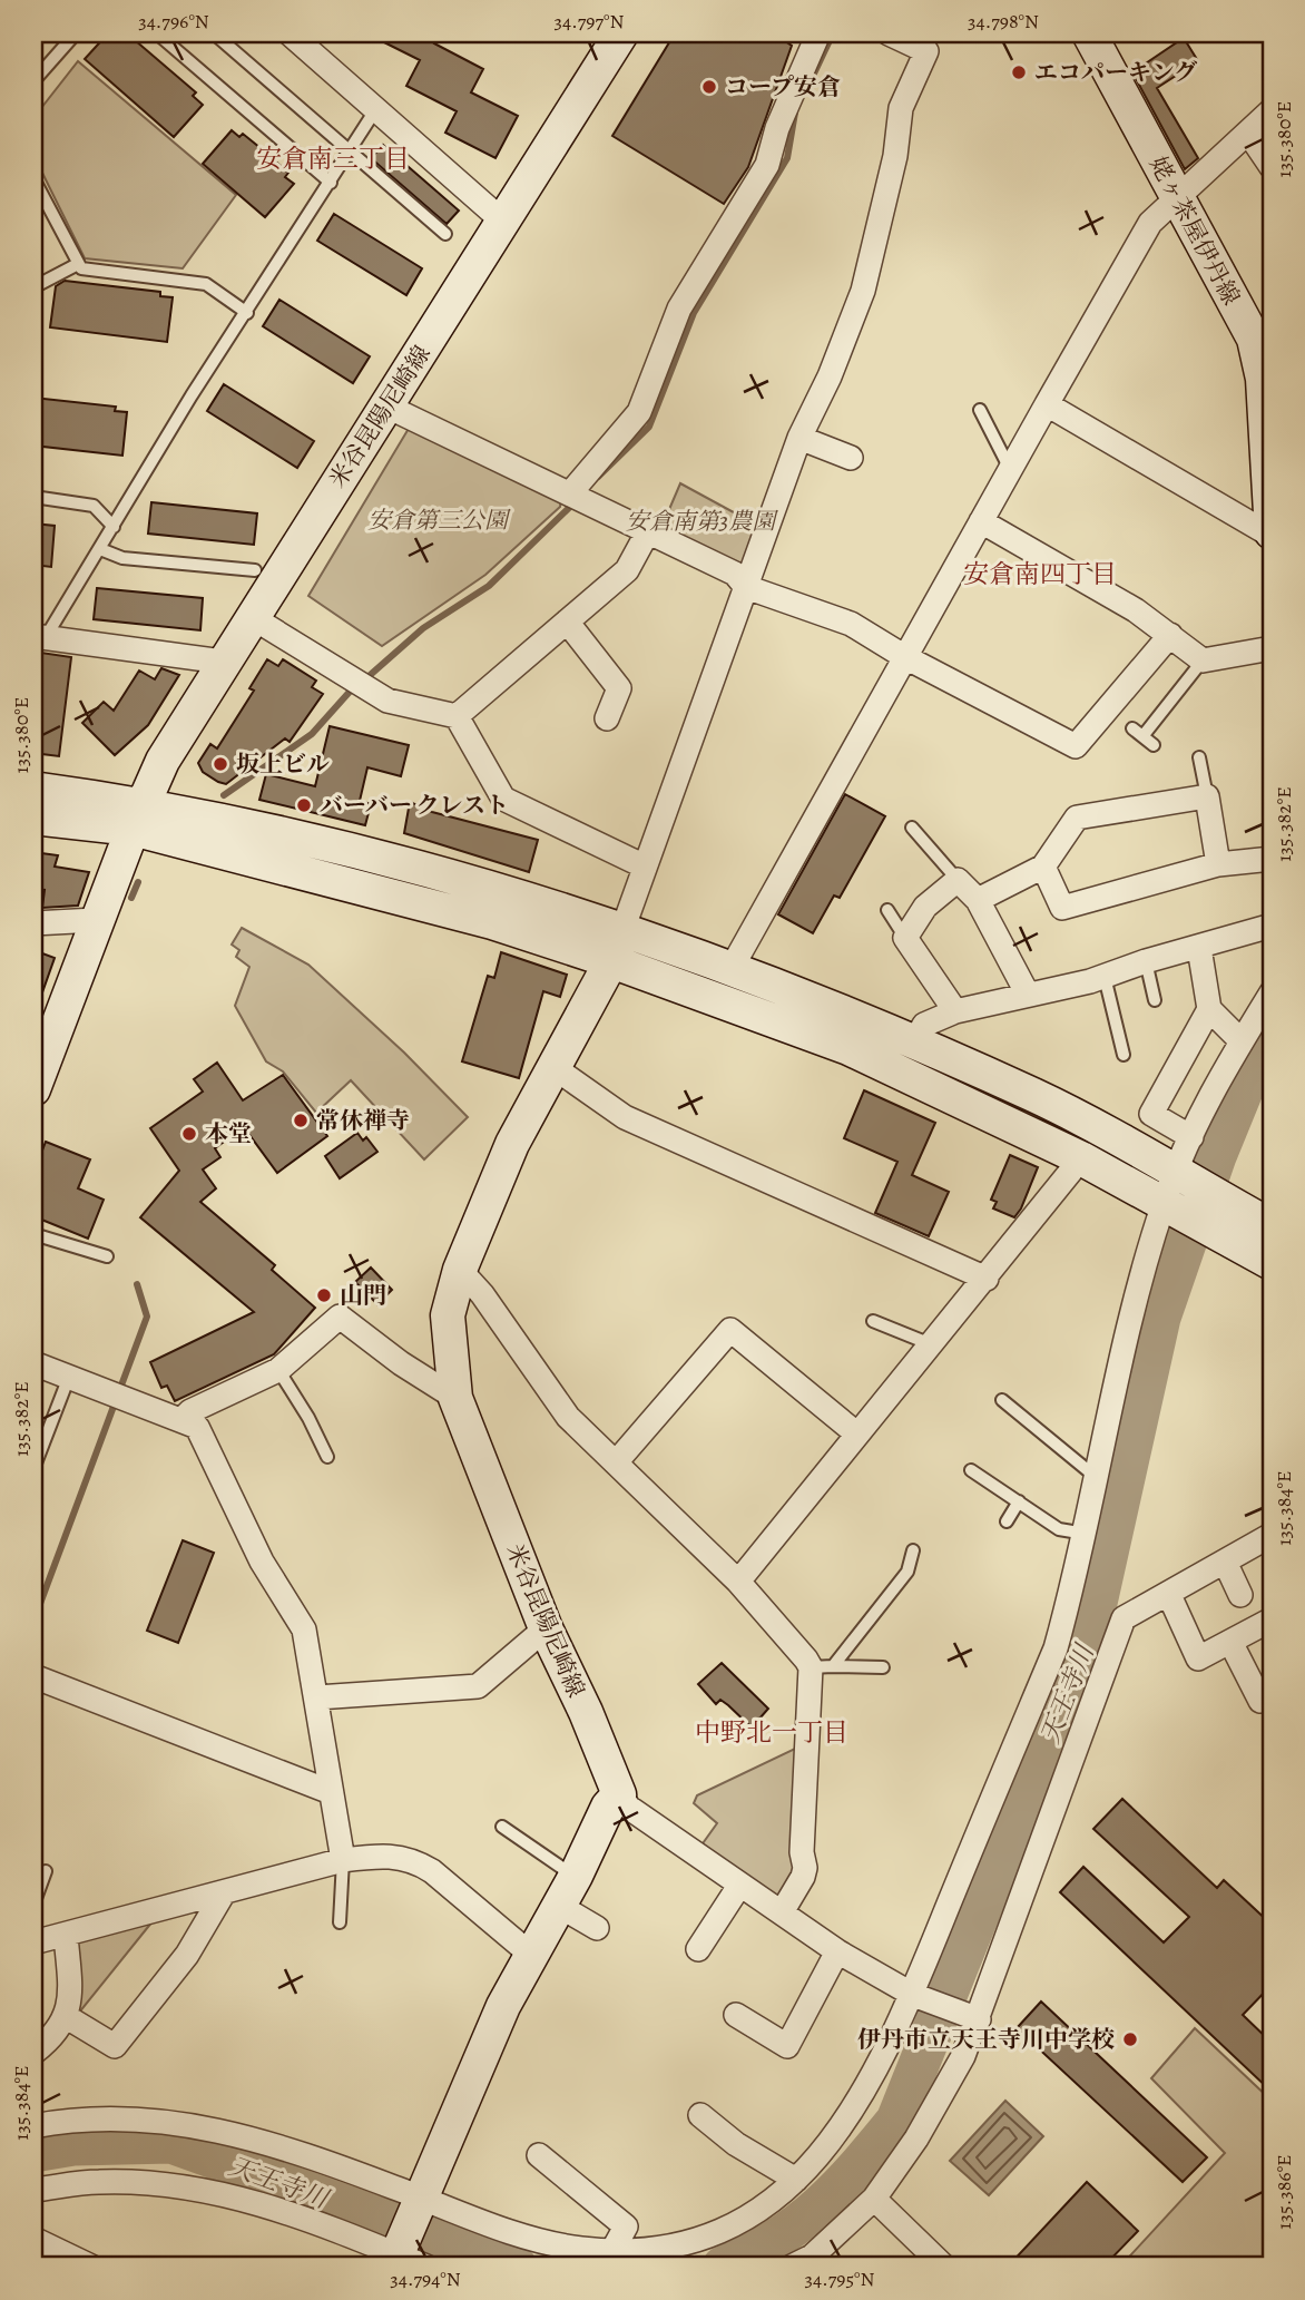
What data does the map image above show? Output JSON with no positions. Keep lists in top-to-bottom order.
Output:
{
  "streets": {
    "main road": ["姥ヶ茶屋伊丹線", "米谷昆陽尼崎線"]
  },
  "districts": ["安倉南三丁目", "安倉南四丁目", "中野北一丁目"],
  "water": ["天王寺川"],
  "parks": ["安倉第三公園", "安倉南第3農園"],
  "places": [
    "エコパーキング",
    "コープ安倉",
    "坂上ビル",
    "バーバー クレスト",
    "常休禅寺",
    "本堂",
    "山門",
    "伊丹市立天王寺川中学校"
  ],
  "coordinates": [
    "34.796°N",
    "34.797°N",
    "34.798°N",
    "135.380°E",
    "135.382°E",
    "135.384°E",
    "135.386°E",
    "34.794°N",
    "34.795°N"
  ]
}
